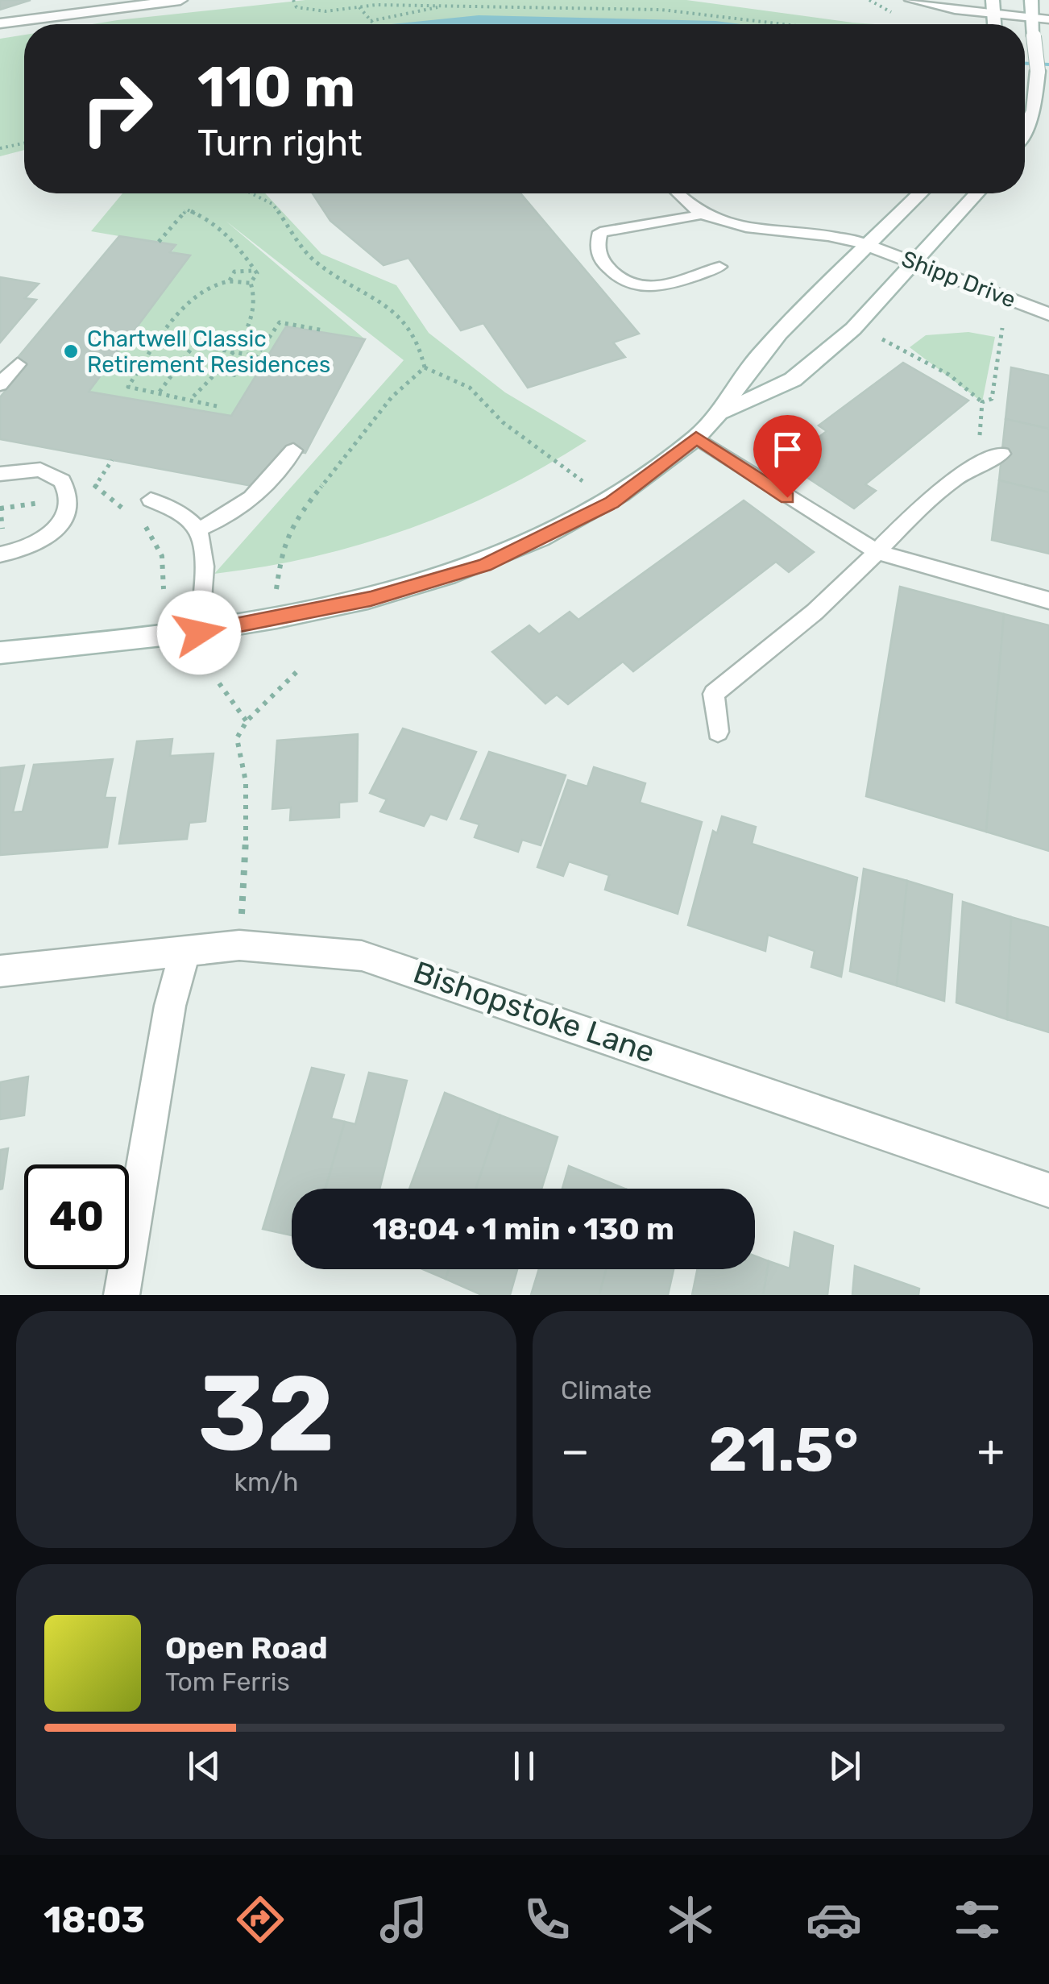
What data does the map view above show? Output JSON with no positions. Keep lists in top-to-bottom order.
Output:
{
  "streets": {
    "street": ["Shipp Drive", "Bishopstoke Lane"]
  },
  "places": ["Chartwell Classic Retirement Residences"],
  "page": {
    "turn": ["110 m", "Turn right"],
    "limit": "40",
    "trip": "18:04 · 1 min · 130 m",
    "tile": [
      ["32", "km/h"],
      "Climate"
    ],
    "heat": ["−", "21.5°", "+"],
    "song": ["Open Road", "Tom Ferris"],
    "tabs": "18:03"
  }
}
